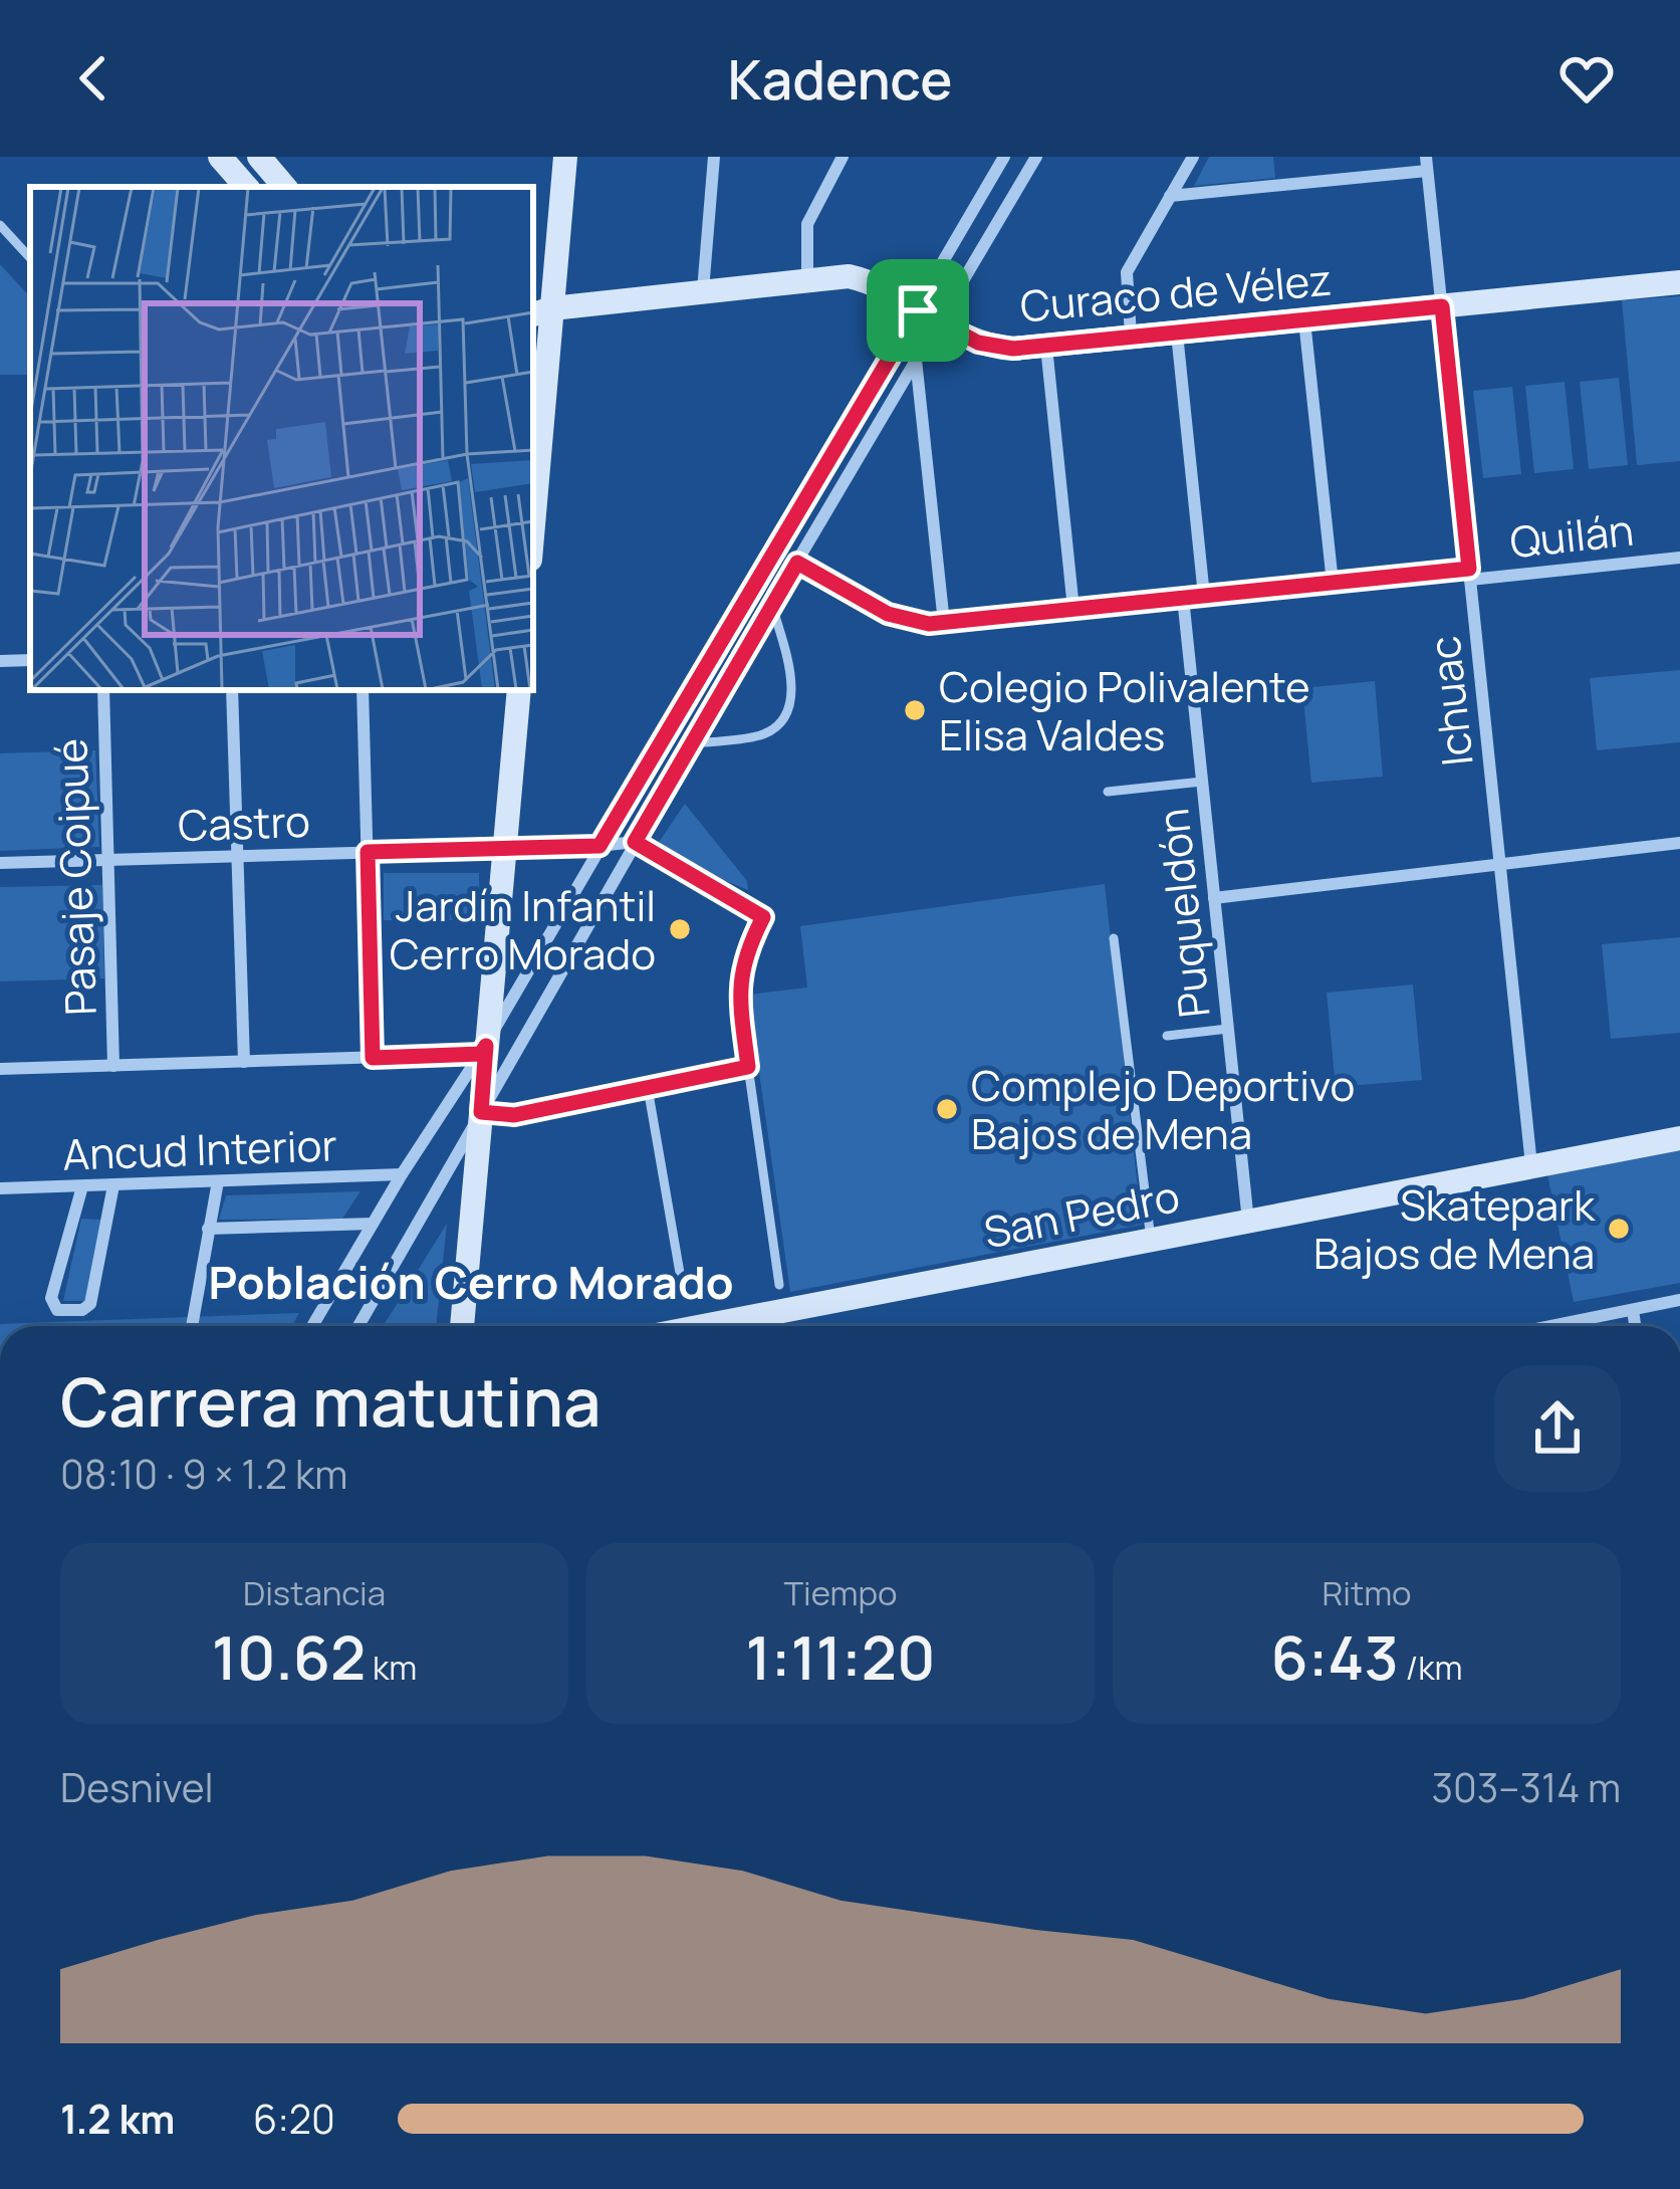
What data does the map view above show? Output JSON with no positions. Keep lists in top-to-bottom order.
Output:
{
  "streets": {
    "street": [
      "Curaco de Vélez",
      "Quilán",
      "Ichuac",
      "Castro",
      "Pasaje Coipué",
      "Puqueldón",
      "Ancud Interior",
      "San Pedro"
    ]
  },
  "crossings": [
    ["Curaco de Vélez", "Ichuac"],
    ["Quilán", "Ichuac"],
    ["Quilán", "Puqueldón"],
    ["Ichuac", "San Pedro"],
    ["Castro", "Pasaje Coipué"],
    ["Puqueldón", "San Pedro"]
  ],
  "districts": ["Población Cerro Morado"],
  "places": [
    "Colegio Polivalente Elisa Valdes",
    "Jardín Infantil Cerro Morado",
    "Complejo Deportivo Bajos de Mena",
    "Skatepark Bajos de Mena"
  ],
  "page": {
    "header": "Kadence",
    "heading": ["Carrera matutina", "08:10 · 9 × 1.2 km"],
    "stats": [
      ["Distancia", "10.62 km"],
      ["Tiempo", "1:11:20"],
      ["Ritmo", "6:43 /km"]
    ],
    "chart": ["Desnivel", "303–314 m"],
    "list": [
      {
        "name": "1.2 km",
        "note": "6:20"
      }
    ]
  }
}
